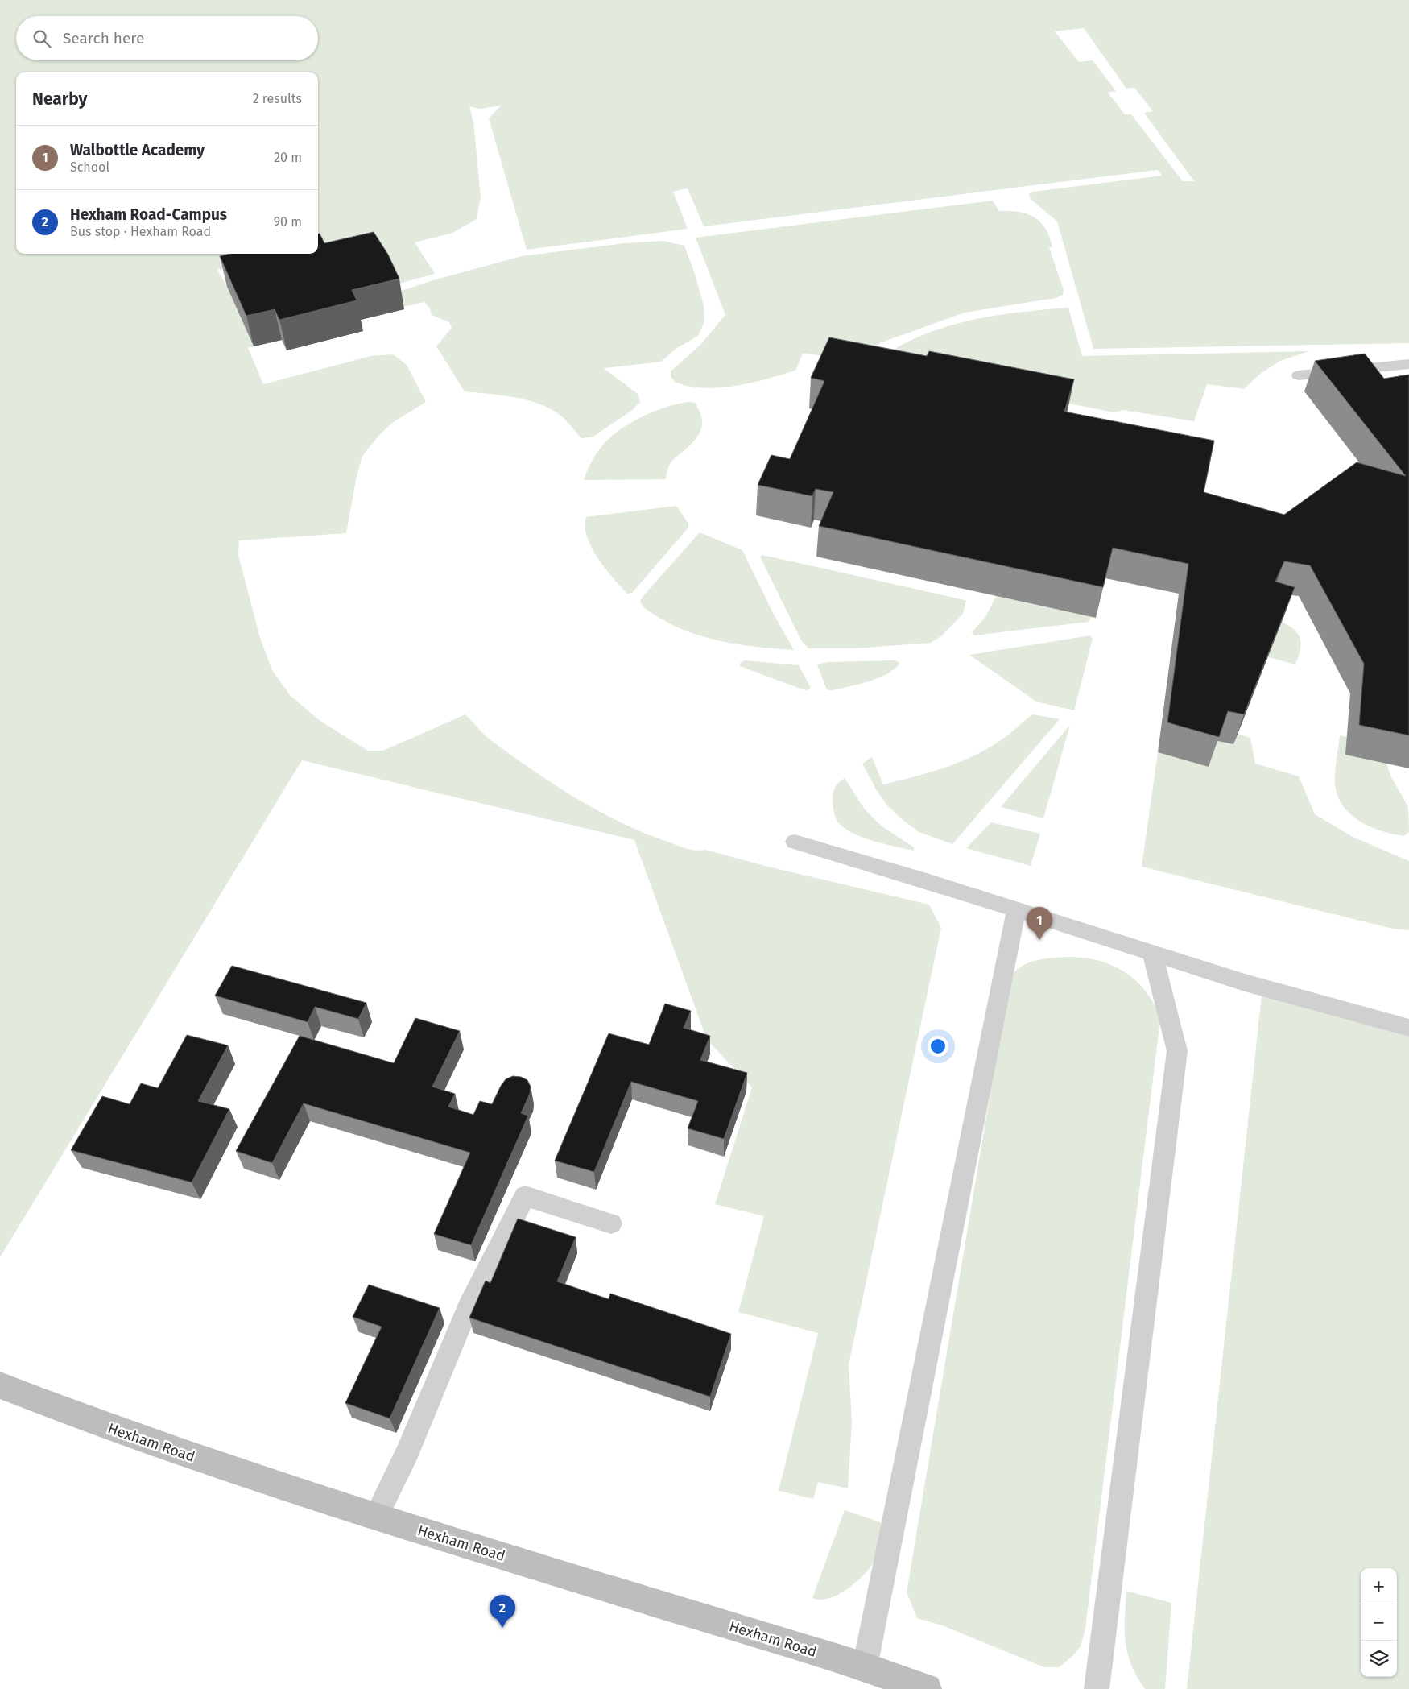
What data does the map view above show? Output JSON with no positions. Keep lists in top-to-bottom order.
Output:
{
  "streets": {
    "main road": ["Hexham Road"]
  },
  "page": {
    "search": "Search here",
    "heading": ["Nearby", "2 results"],
    "list": [
      {
        "mark": "1",
        "name": "Walbottle Academy",
        "note": "School",
        "value": "20 m"
      },
      {
        "mark": "2",
        "name": "Hexham Road-Campus",
        "note": "Bus stop · Hexham Road",
        "value": "90 m"
      }
    ],
    "pins": ["1", "2"],
    "map_buttons": ["+", "−"]
  }
}
